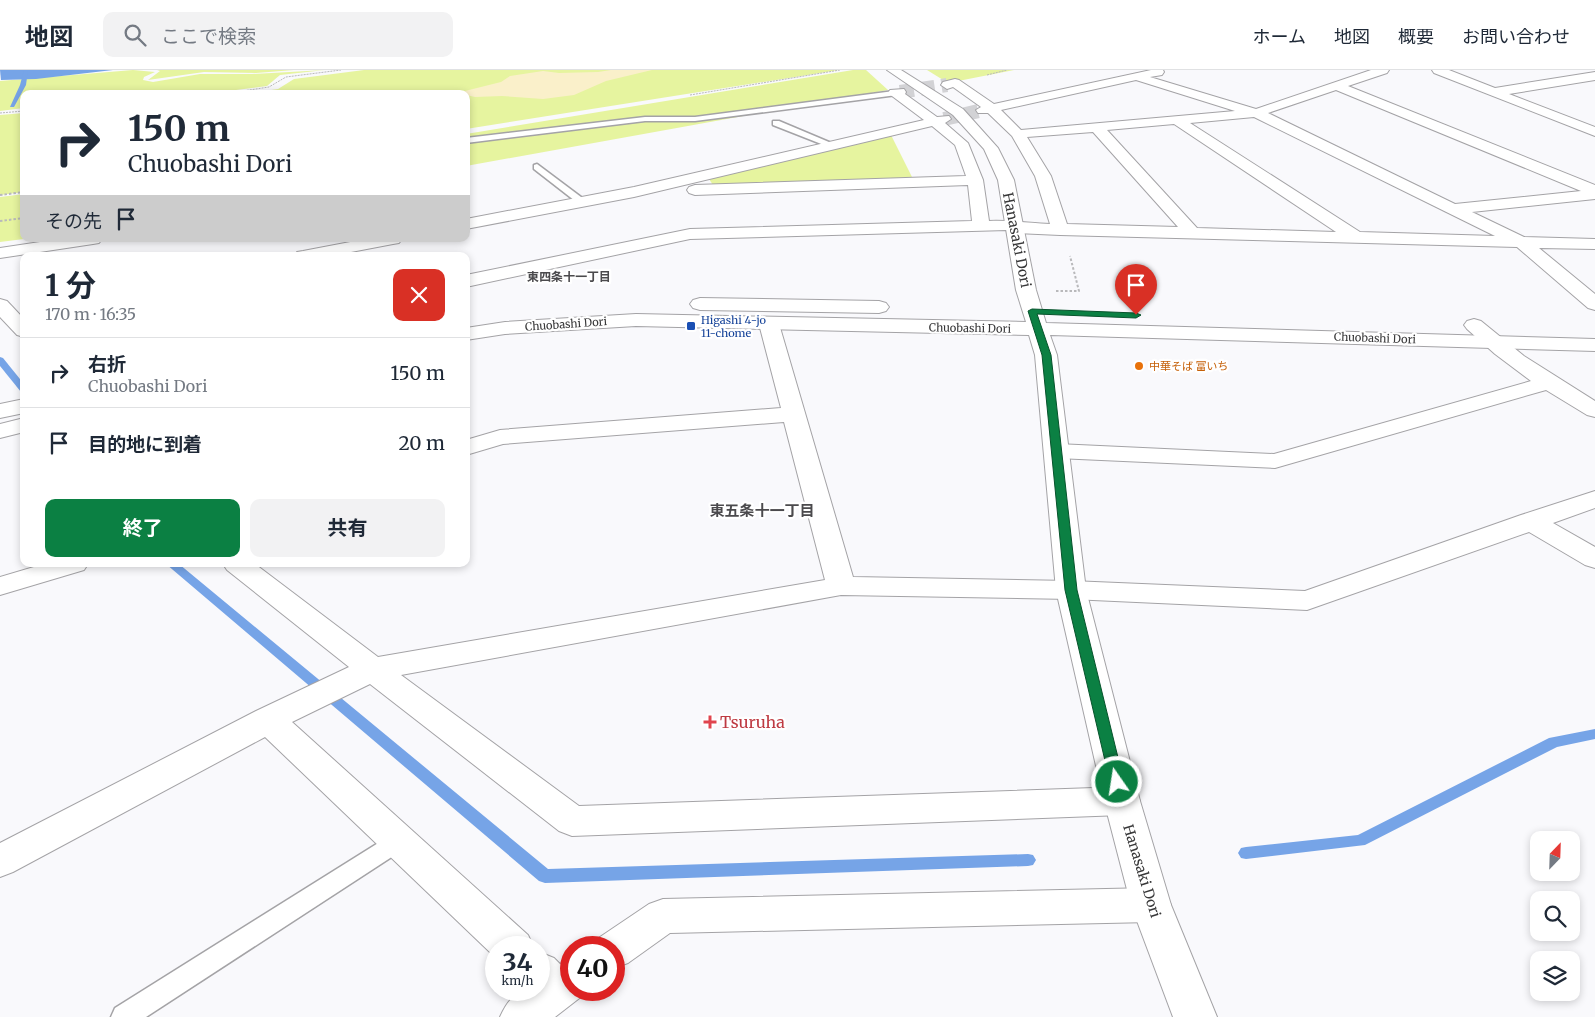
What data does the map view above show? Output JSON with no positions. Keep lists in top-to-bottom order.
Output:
{
  "streets": {
    "street": ["Hanasaki Dori", "Chuobashi Dori"]
  },
  "crossings": [
    ["Hanasaki Dori", "Chuobashi Dori"]
  ],
  "districts": ["東四条十一丁目", "東五条十一丁目"],
  "places": {
    "transit": ["Higashi 4-jo 11-chome"],
    "other": ["中華そば 富いち"],
    "health": ["Tsuruha"]
  },
  "north": "top right",
  "page": {
    "header": "地図",
    "search": "ここで検索",
    "nav": [
      "ホーム",
      "地図",
      "概要",
      "お問い合わせ"
    ],
    "turn": ["150 m", "Chuobashi Dori"],
    "then": "その先",
    "heading": ["1 分", "170 m · 16:35"],
    "list": [
      {
        "name": "右折",
        "note": "Chuobashi Dori",
        "value": "150 m"
      },
      {
        "name": "目的地に到着",
        "value": "20 m"
      }
    ],
    "buttons": ["終了", "共有"],
    "speed": "34 km/h",
    "limit": "40"
  }
}
